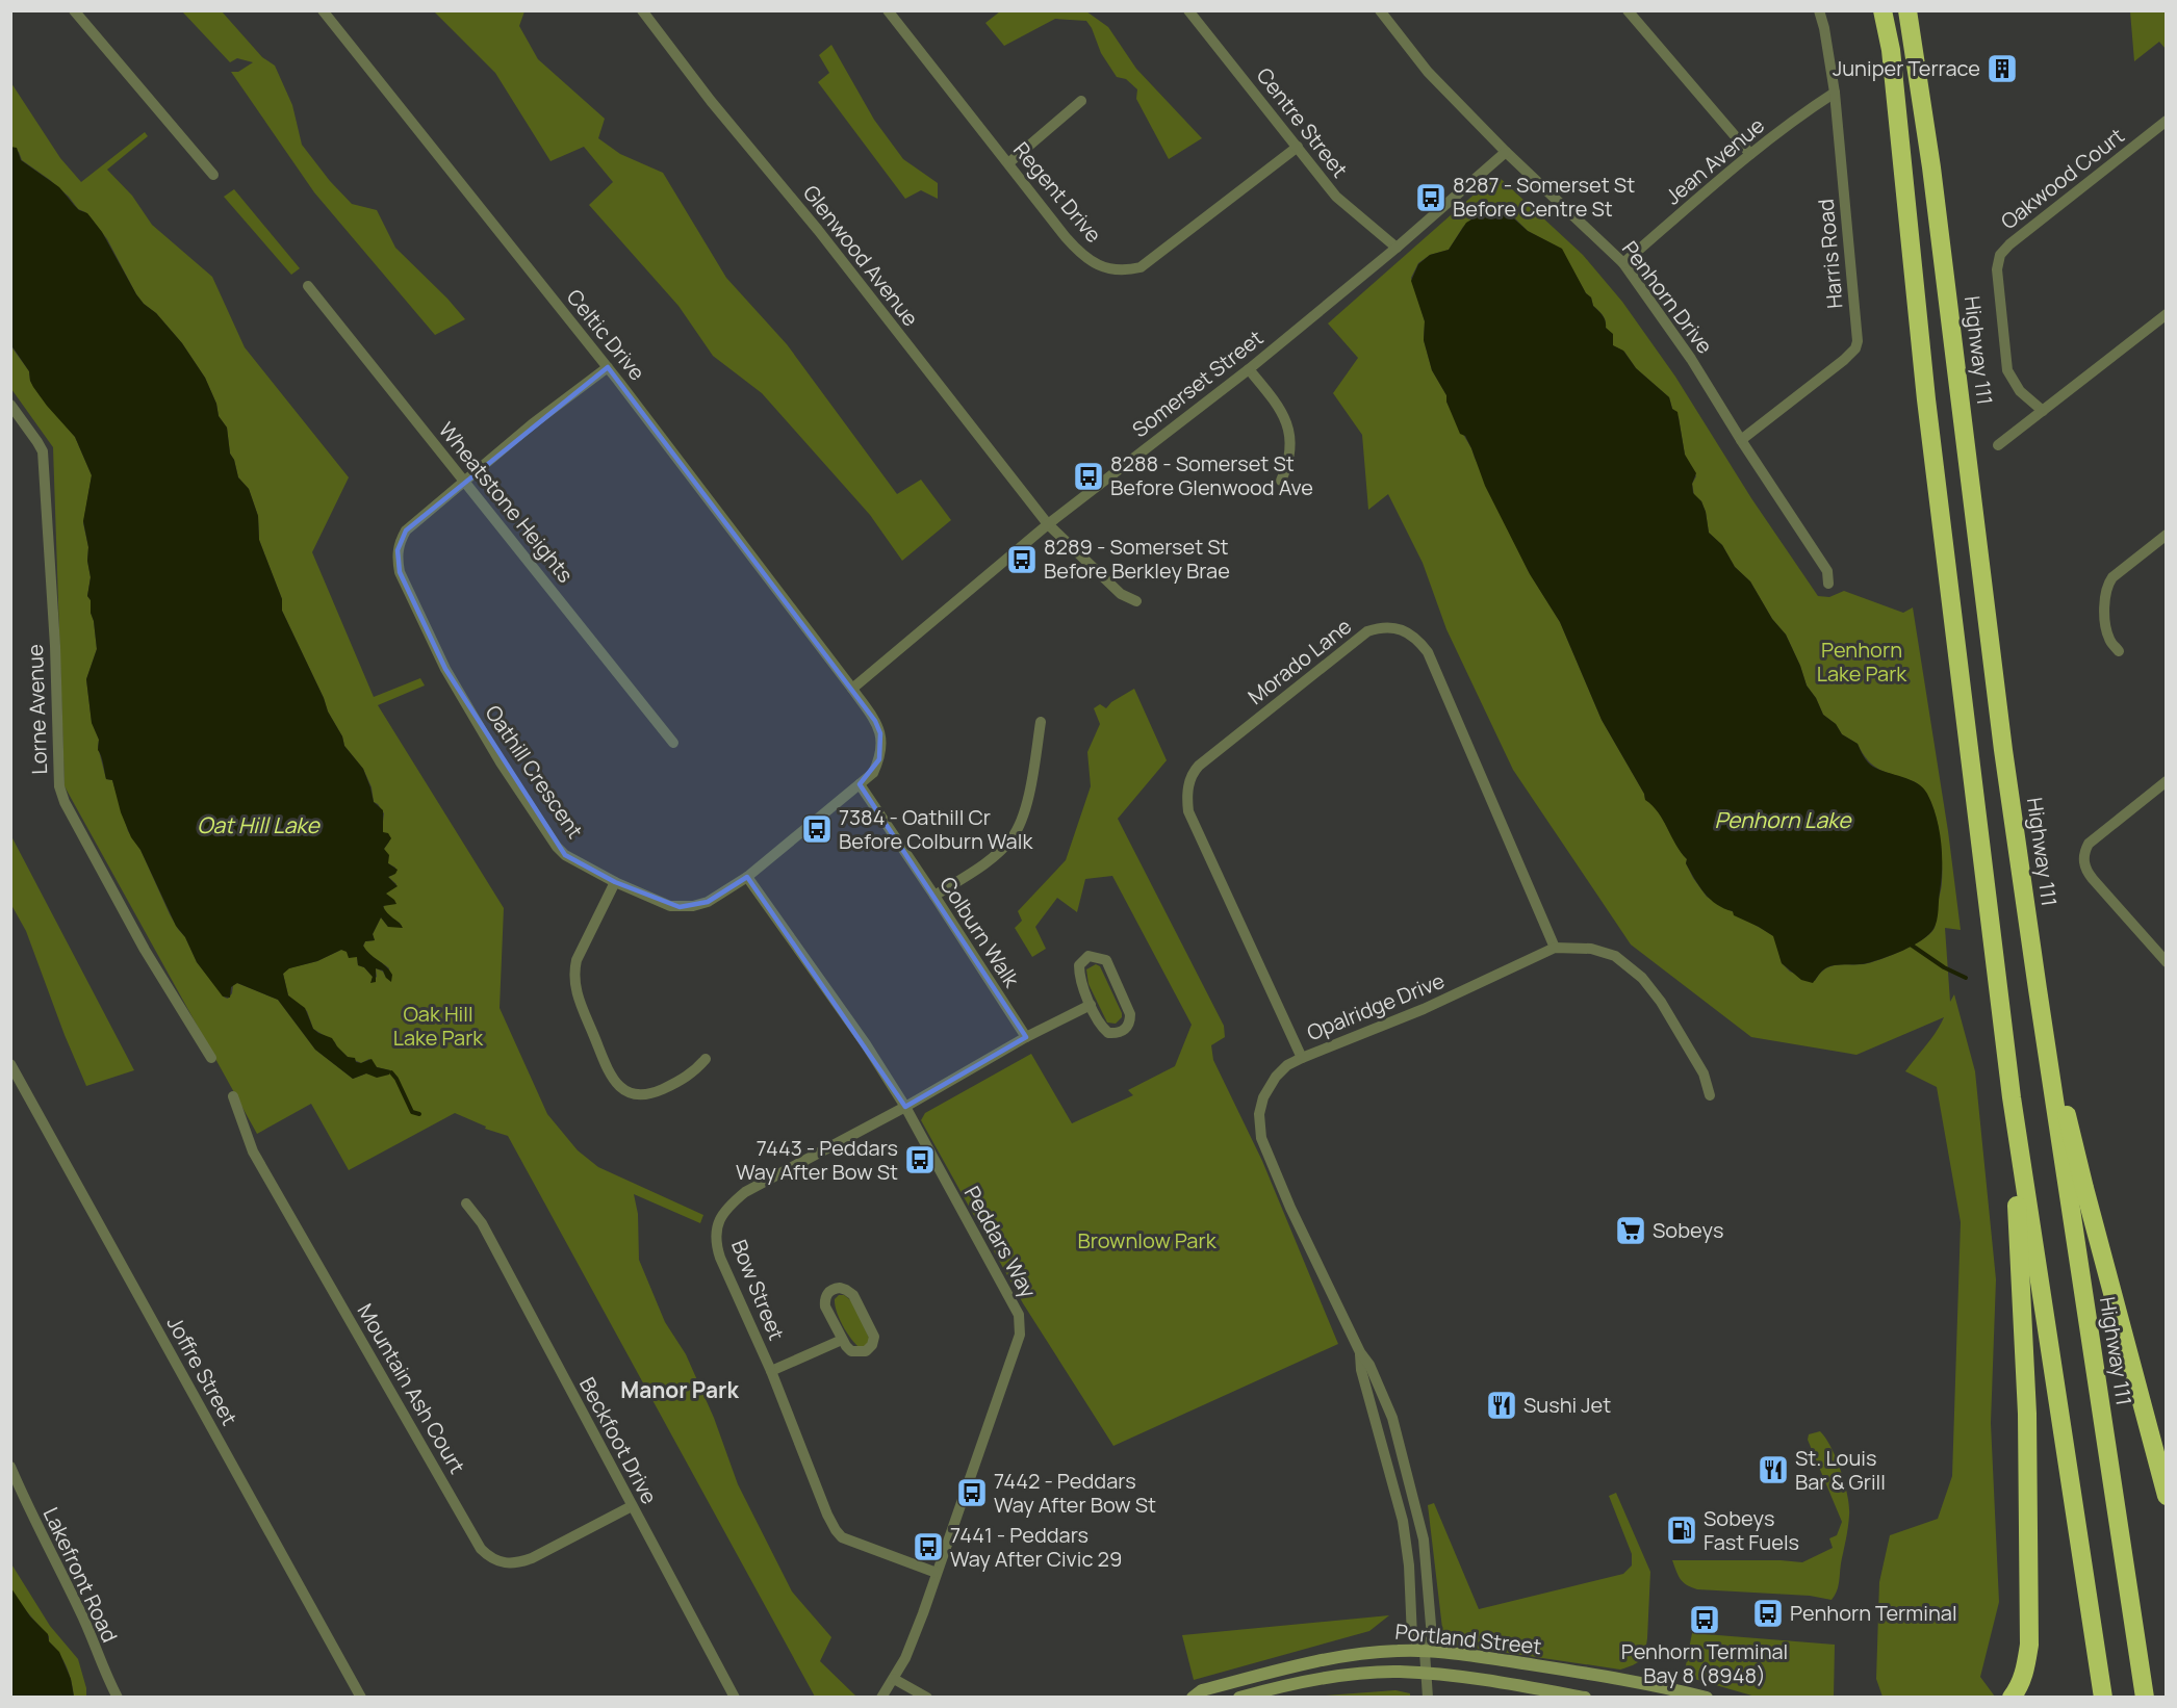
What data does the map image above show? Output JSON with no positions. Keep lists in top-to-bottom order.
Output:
{
  "streets": {
    "highway": ["Highway 111"],
    "main road": ["Portland Street"],
    "street": [
      "Centre Street",
      "Jean Avenue",
      "Oakwood Court",
      "Regent Drive",
      "Harris Road",
      "Glenwood Avenue",
      "Penhorn Drive",
      "Celtic Drive",
      "Somerset Street",
      "Wheatstone Heights",
      "Morado Lane",
      "Lorne Avenue",
      "Oathill Crescent",
      "Colburn Walk",
      "Opalridge Drive",
      "Peddars Way",
      "Bow Street",
      "Joffre Street",
      "Mountain Ash Court",
      "Beckfoot Drive",
      "Lakefront Road"
    ]
  },
  "crossings": [
    ["Centre Street", "Regent Drive"],
    ["Centre Street", "Somerset Street"],
    ["Jean Avenue", "Harris Road"],
    ["Jean Avenue", "Penhorn Drive"],
    ["Harris Road", "Penhorn Drive"],
    ["Glenwood Avenue", "Somerset Street"],
    ["Penhorn Drive", "Somerset Street"],
    ["Celtic Drive", "Somerset Street"],
    ["Celtic Drive", "Oathill Crescent"],
    ["Somerset Street", "Oathill Crescent"],
    ["Wheatstone Heights", "Oathill Crescent"],
    ["Morado Lane", "Opalridge Drive"],
    ["Oathill Crescent", "Colburn Walk"],
    ["Oathill Crescent", "Peddars Way"],
    ["Colburn Walk", "Bow Street"],
    ["Opalridge Drive", "Portland Street"],
    ["Peddars Way", "Bow Street"],
    ["Mountain Ash Court", "Beckfoot Drive"]
  ],
  "districts": ["Manor Park"],
  "water": ["Penhorn Lake", "Oat Hill Lake"],
  "parks": ["Penhorn Lake Park", "Oak Hill Lake Park", "Brownlow Park"],
  "places": {
    "building": ["Juniper Terrace"],
    "bus stop": [
      "8287 - Somerset St Before Centre St",
      "8288 - Somerset St Before Glenwood Ave",
      "8289 - Somerset St Before Berkley Brae",
      "7384 - Oathill Cr Before Colburn Walk",
      "7443 - Peddars Way After Bow St",
      "7442 - Peddars Way After Bow St",
      "7441 - Peddars Way After Civic 29",
      "Penhorn Terminal",
      "Penhorn Terminal Bay 8 (8948)"
    ],
    "supermarket": ["Sobeys"],
    "restaurant": ["Sushi Jet", "St. Louis Bar & Grill"],
    "fuel station": ["Sobeys Fast Fuels"]
  }
}
